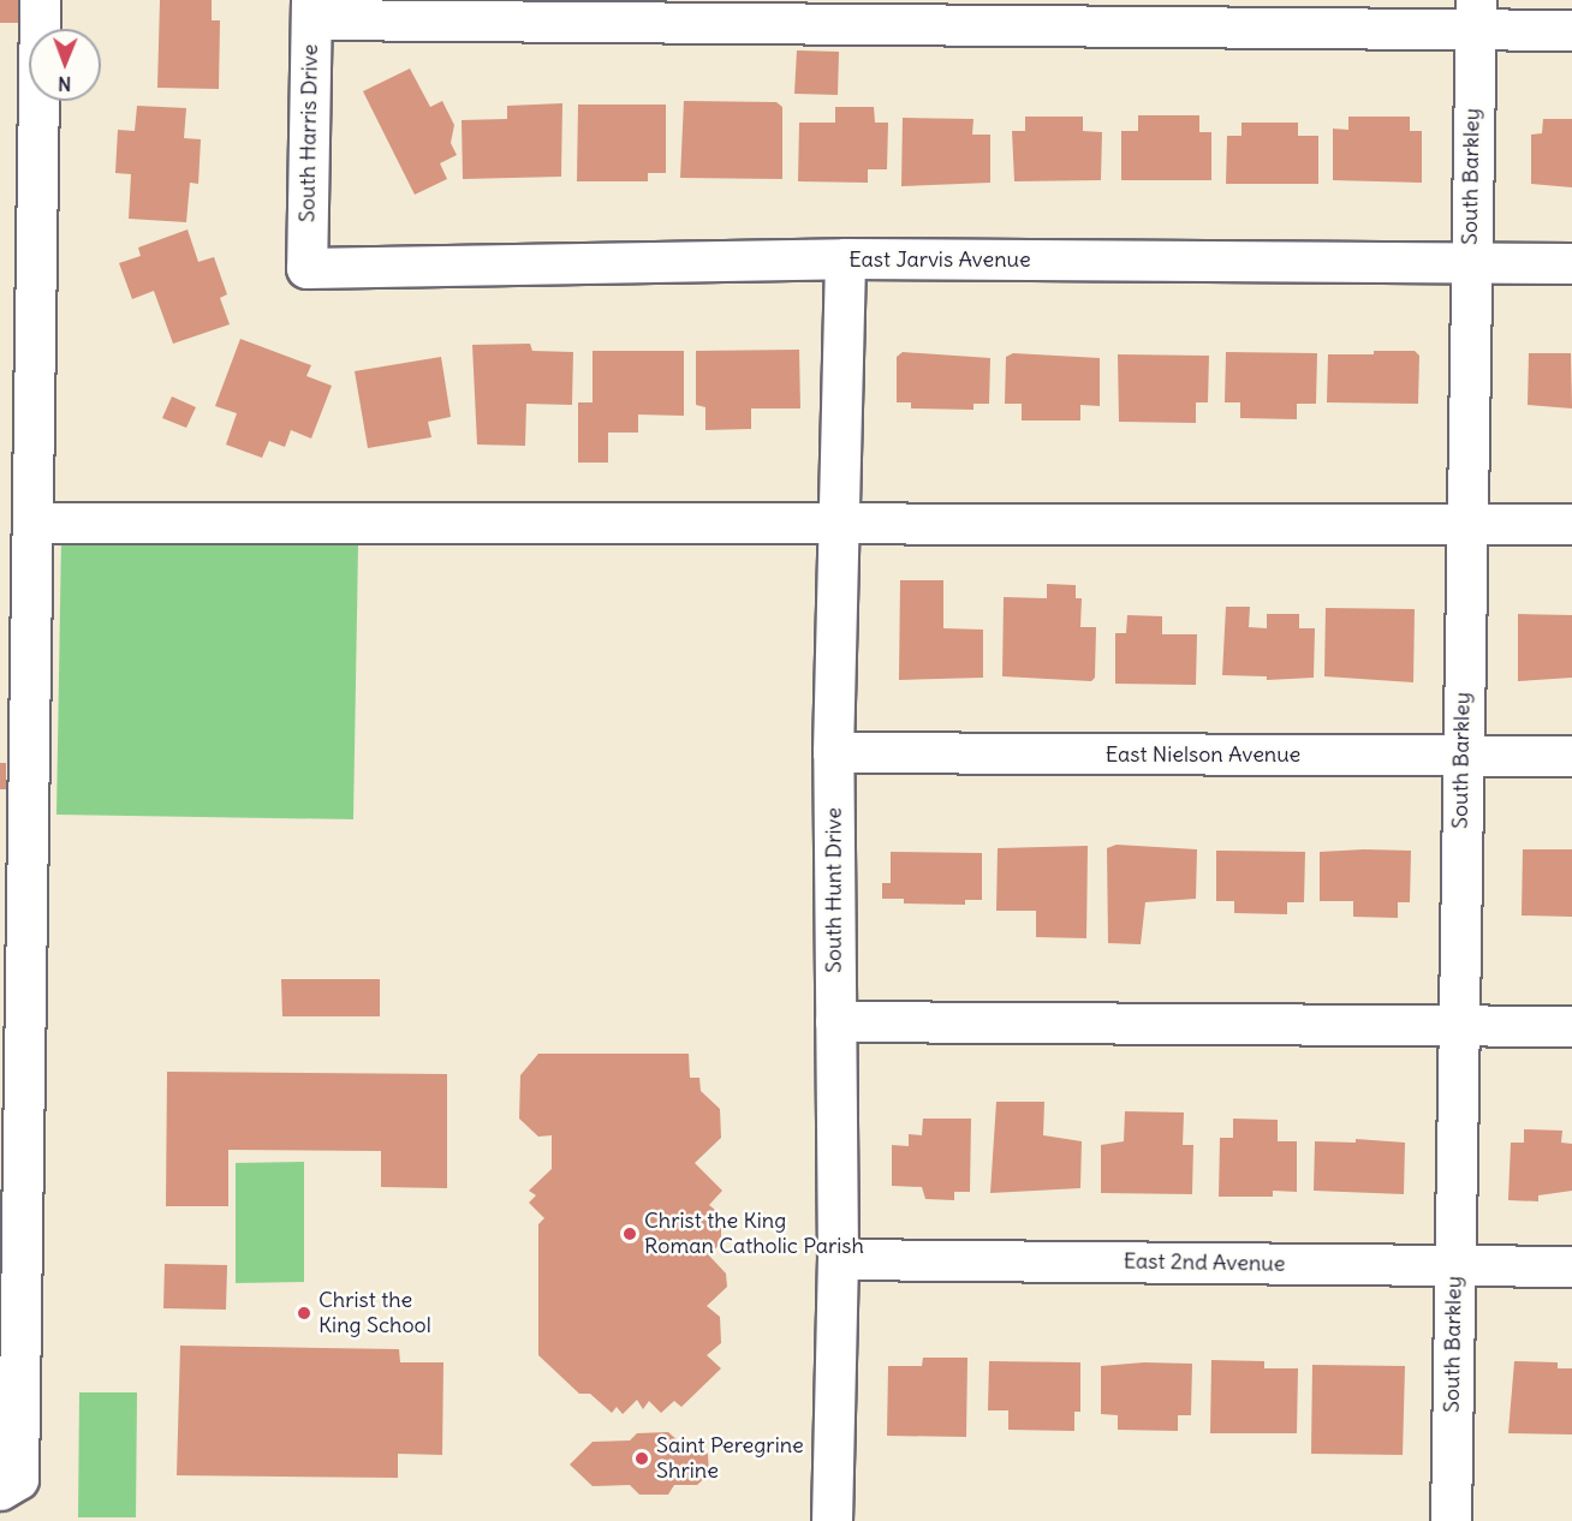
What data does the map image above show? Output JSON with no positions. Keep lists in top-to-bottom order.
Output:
{
  "streets": {
    "street": [
      "South Harris Drive",
      "South Barkley",
      "East Jarvis Avenue",
      "East Nielson Avenue",
      "South Hunt Drive",
      "East 2nd Avenue"
    ]
  },
  "crossings": [
    ["South Harris Drive", "East Jarvis Avenue"],
    ["South Barkley", "East Jarvis Avenue"],
    ["South Barkley", "East Nielson Avenue"],
    ["South Barkley", "East 2nd Avenue"],
    ["East Jarvis Avenue", "South Hunt Drive"],
    ["East Nielson Avenue", "South Hunt Drive"],
    ["South Hunt Drive", "East 2nd Avenue"]
  ],
  "places": ["Christ the King Roman Catholic Parish", "Christ the King School", "Saint Peregrine Shrine"],
  "north": "bottom"
}
